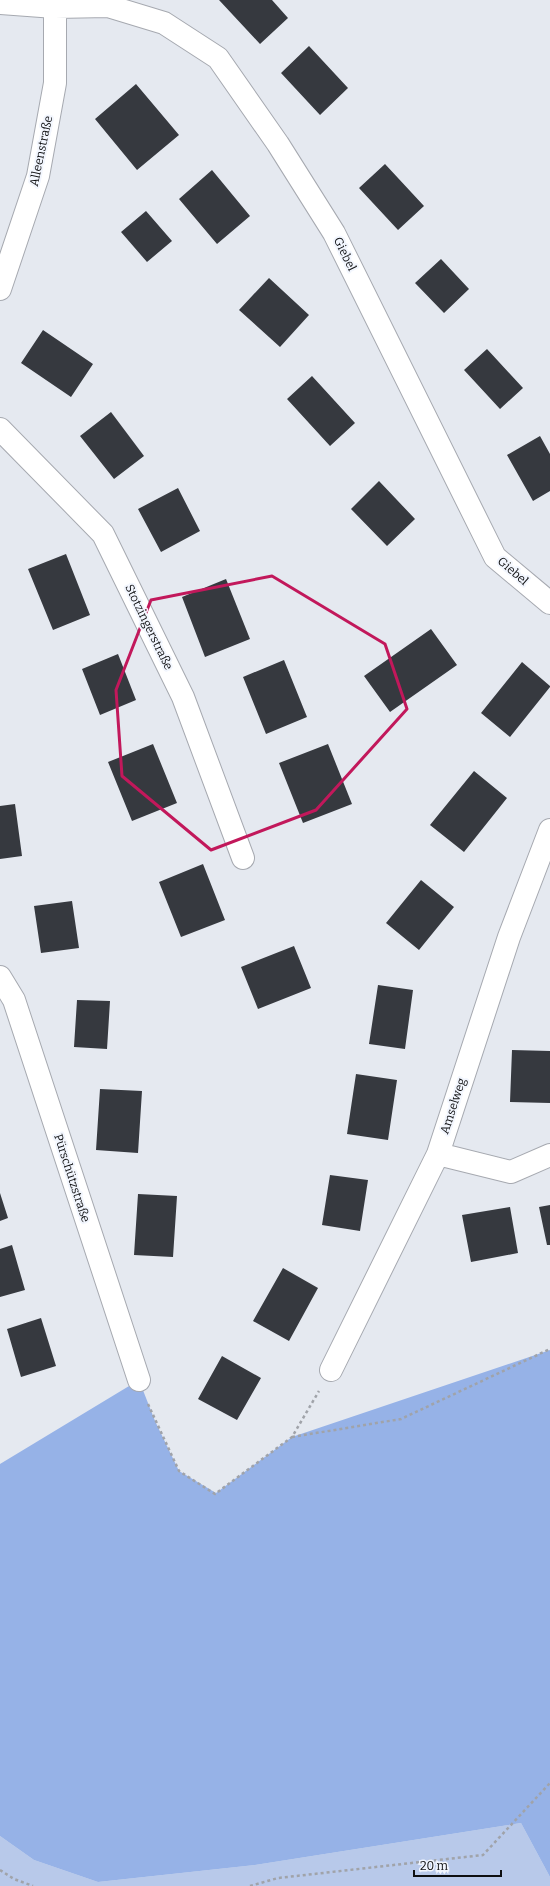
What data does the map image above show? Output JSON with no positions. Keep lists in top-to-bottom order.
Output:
{
  "streets": {
    "street": [
      "Alleenstraße",
      "Giebel",
      "Stotzingerstraße",
      "Amselweg",
      "Pürschützstraße"
    ]
  },
  "crossings": [
    ["Alleenstraße", "Giebel"]
  ],
  "scale_bar": "20 m"
}
